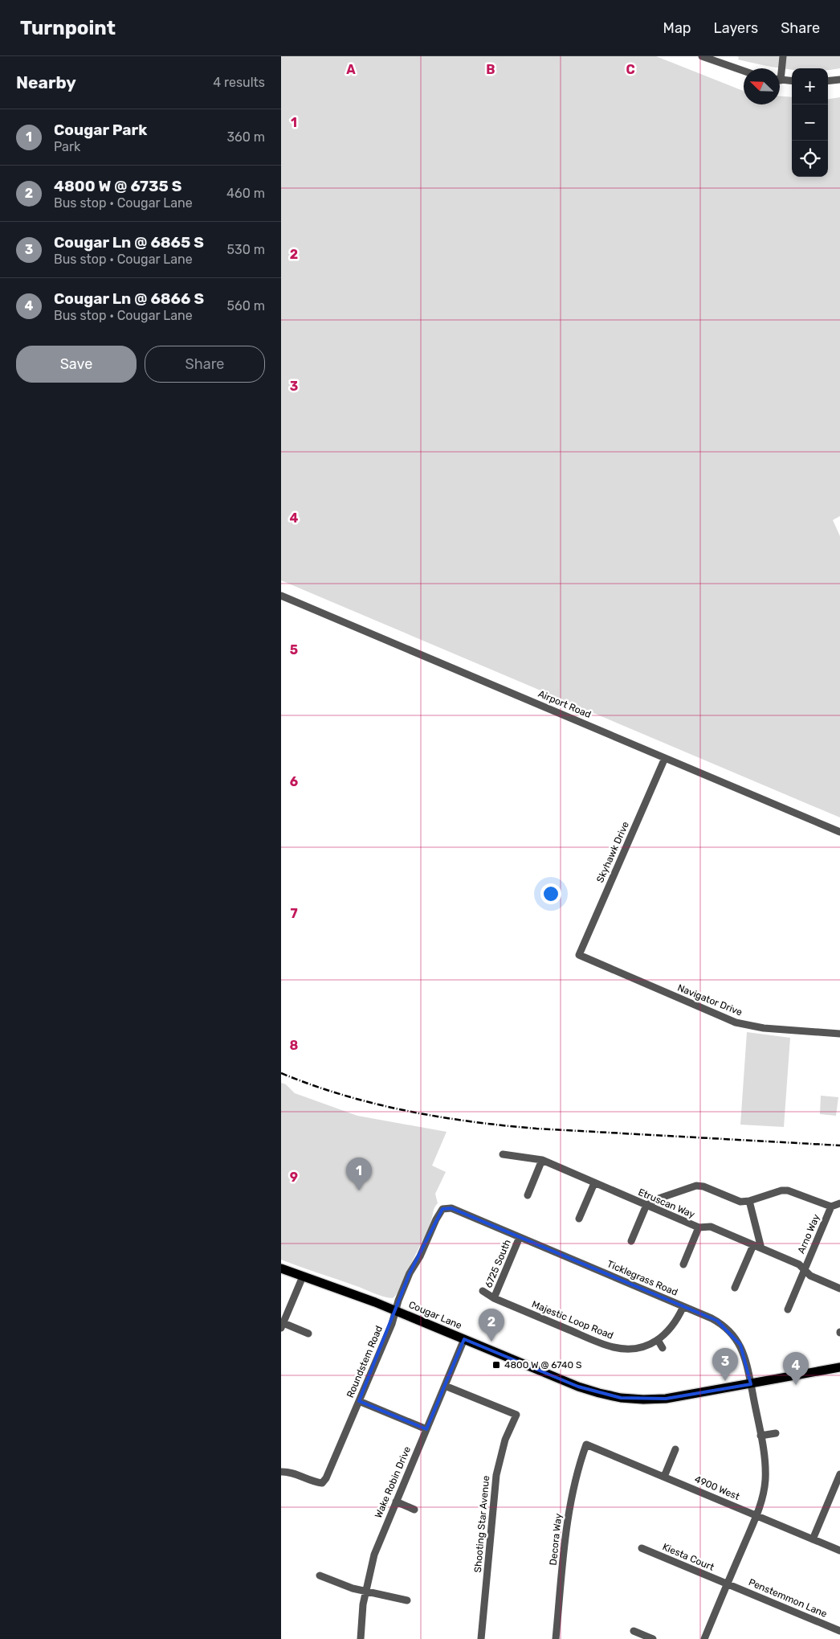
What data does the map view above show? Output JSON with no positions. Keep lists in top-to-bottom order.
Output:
{
  "streets": {
    "main road": ["Cougar Lane"],
    "street": [
      "Airport Road",
      "Skyhawk Drive",
      "Navigator Drive",
      "Etruscan Way",
      "Arno Way",
      "6725 South",
      "Ticklegrass Road",
      "Majestic Loop Road",
      "Roundstem Road",
      "Wake Robin Drive",
      "4900 West",
      "Shooting Star Avenue",
      "Decora Way",
      "Kiesta Court",
      "Penstemmon Lane"
    ]
  },
  "crossings": [
    ["Airport Road", "Skyhawk Drive"],
    ["Skyhawk Drive", "Navigator Drive"],
    ["Etruscan Way", "Arno Way"],
    ["6725 South", "Ticklegrass Road"],
    ["6725 South", "Majestic Loop Road"],
    ["Ticklegrass Road", "Cougar Lane"],
    ["Ticklegrass Road", "Majestic Loop Road"],
    ["Ticklegrass Road", "Roundstem Road"],
    ["Ticklegrass Road", "4900 West"],
    ["Ticklegrass Road", "Kiesta Court"],
    ["Ticklegrass Road", "Penstemmon Lane"],
    ["Cougar Lane", "Roundstem Road"],
    ["Cougar Lane", "Wake Robin Drive"],
    ["Wake Robin Drive", "Shooting Star Avenue"],
    ["4900 West", "Decora Way"],
    ["Kiesta Court", "Penstemmon Lane"]
  ],
  "places": {
    "transit": ["4800 W @ 6740 S"]
  },
  "north": "top left",
  "page": {
    "header": "Turnpoint",
    "nav": ["Map", "Layers", "Share"],
    "heading": ["Nearby", "4 results"],
    "map_buttons": ["+", "−"],
    "list": [
      {
        "mark": "1",
        "name": "Cougar Park",
        "note": "Park",
        "value": "360 m"
      },
      {
        "mark": "2",
        "name": "4800 W @ 6735 S",
        "note": "Bus stop · Cougar Lane",
        "value": "460 m"
      },
      {
        "mark": "3",
        "name": "Cougar Ln @ 6865 S",
        "note": "Bus stop · Cougar Lane",
        "value": "530 m"
      },
      {
        "mark": "4",
        "name": "Cougar Ln @ 6866 S",
        "note": "Bus stop · Cougar Lane",
        "value": "560 m"
      }
    ],
    "buttons": ["Save", "Share"],
    "pins": [
      "1",
      "2",
      "3",
      "4"
    ]
  },
  "grid": {
    "columns": ["A", "B", "C"],
    "rows": [
      "1",
      "2",
      "3",
      "4",
      "5",
      "6",
      "7",
      "8",
      "9"
    ]
  }
}
